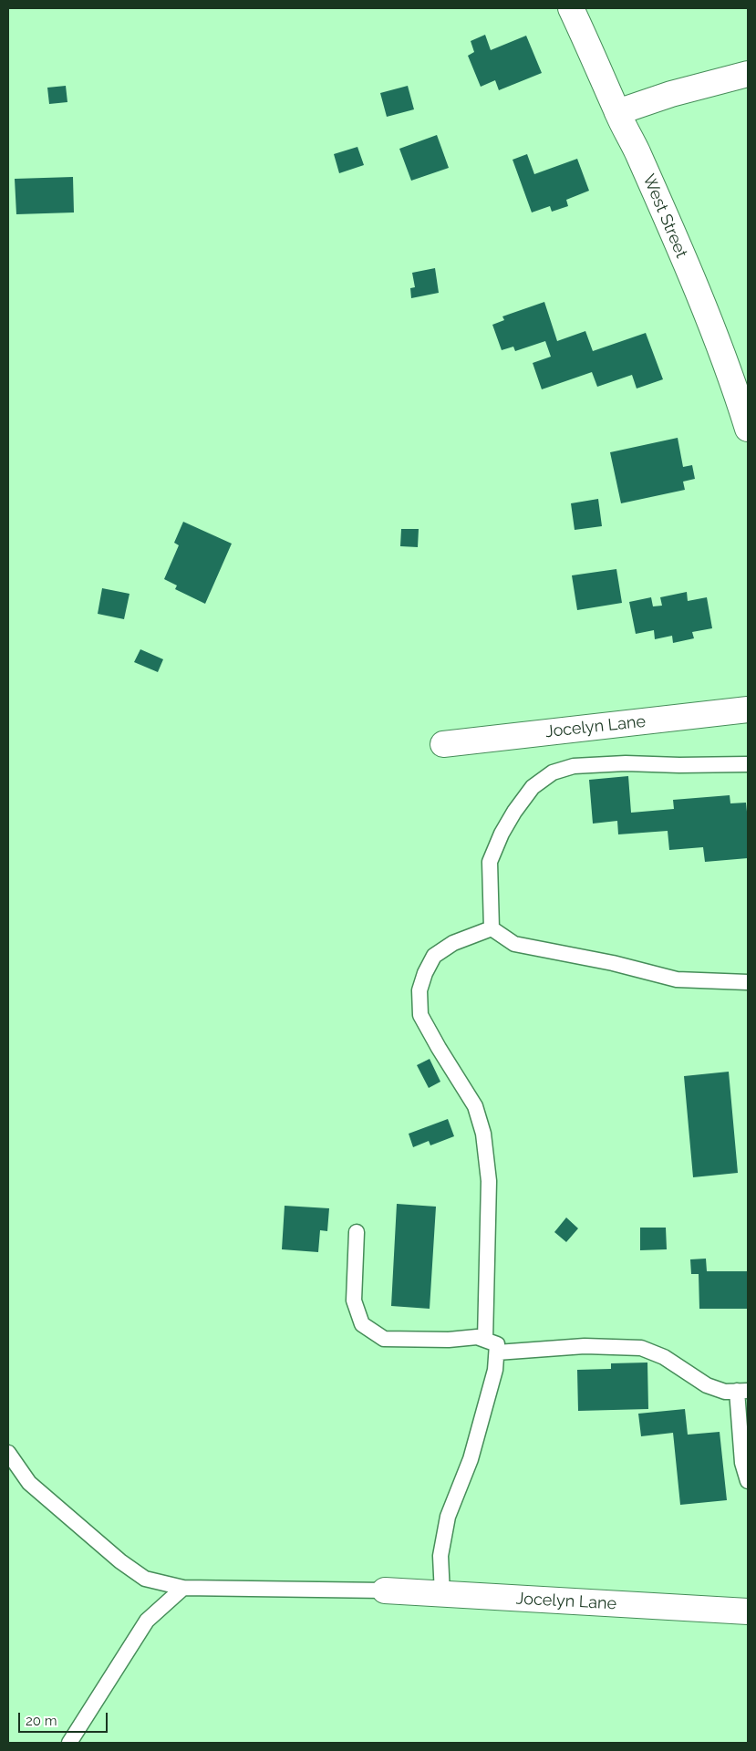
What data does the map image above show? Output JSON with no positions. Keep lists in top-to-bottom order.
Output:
{
  "streets": {
    "street": ["West Street", "Jocelyn Lane"]
  },
  "scale_bar": "20 m"
}
